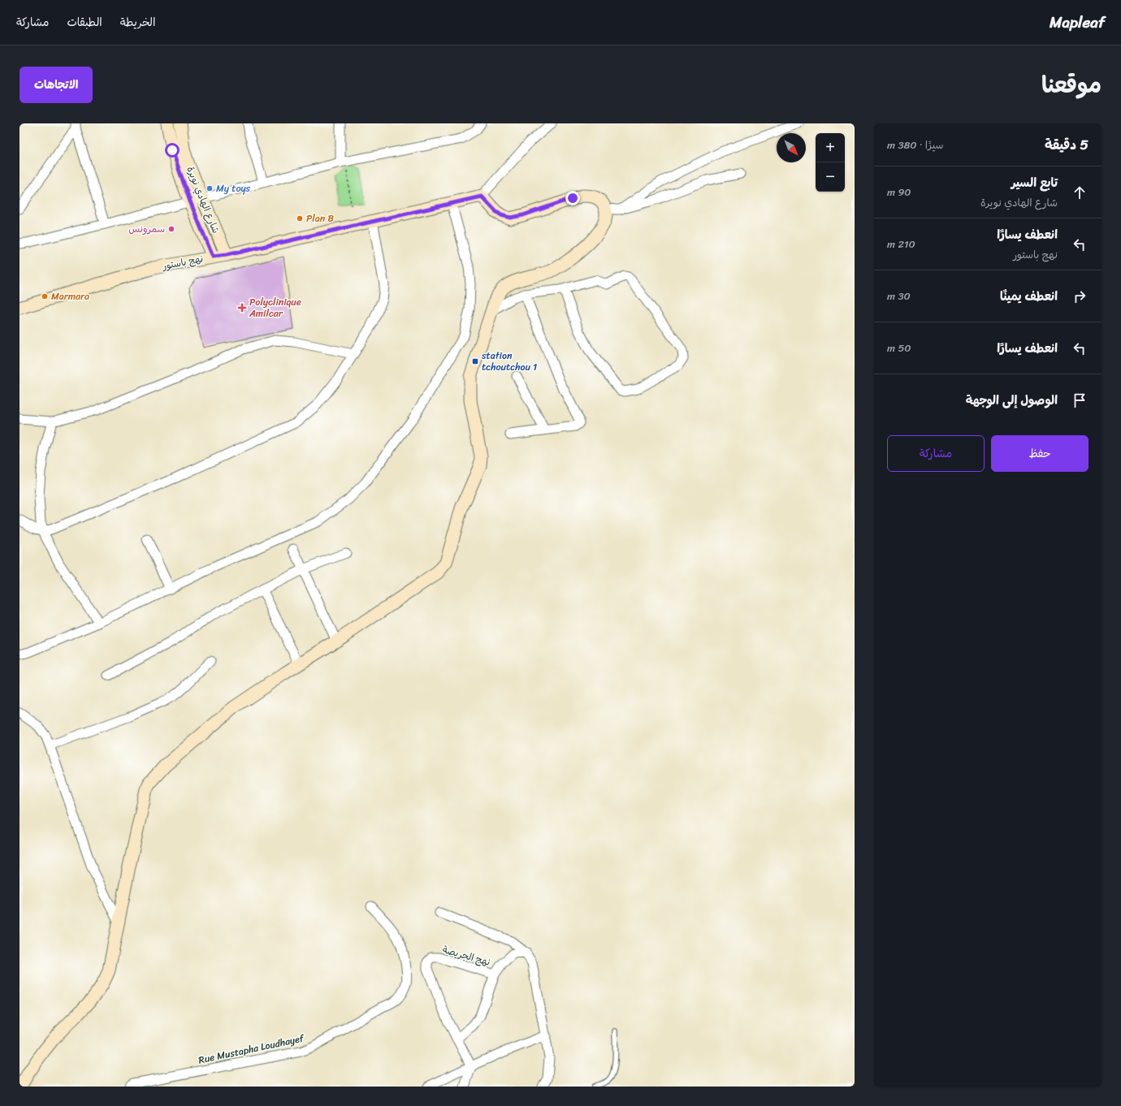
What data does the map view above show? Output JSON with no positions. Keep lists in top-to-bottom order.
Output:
{
  "streets": {
    "street": [
      "شارع الهادي نويرة",
      "نهج باستور",
      "نهج الجريصة",
      "Rue Mustapha Loudhayef"
    ]
  },
  "crossings": [
    ["شارع الهادي نويرة", "نهج باستور"]
  ],
  "places": {
    "other": [
      "My toys",
      "Plan B",
      "سمرونس",
      "Marmara"
    ],
    "health": ["Polyclinique Amilcar"],
    "transit": ["station tchoutchou 1"]
  },
  "north": "bottom right",
  "page": {
    "header": "Mapleaf",
    "nav": ["الخريطة", "الطبقات", "مشاركة"],
    "title": "موقعنا",
    "buttons": [
      "الاتجاهات",
      ["حفظ", "مشاركة"]
    ],
    "heading": ["5 دقيقة", "سيرًا · 380 m"],
    "map_buttons": ["+", "−"],
    "list": [
      ["تابع السير", "شارع الهادي نويرة", "90 m"],
      ["انعطف يسارًا", "نهج باستور", "210 m"],
      ["انعطف يمينًا", "30 m"],
      ["انعطف يسارًا", "50 m"],
      "الوصول إلى الوجهة"
    ]
  }
}
